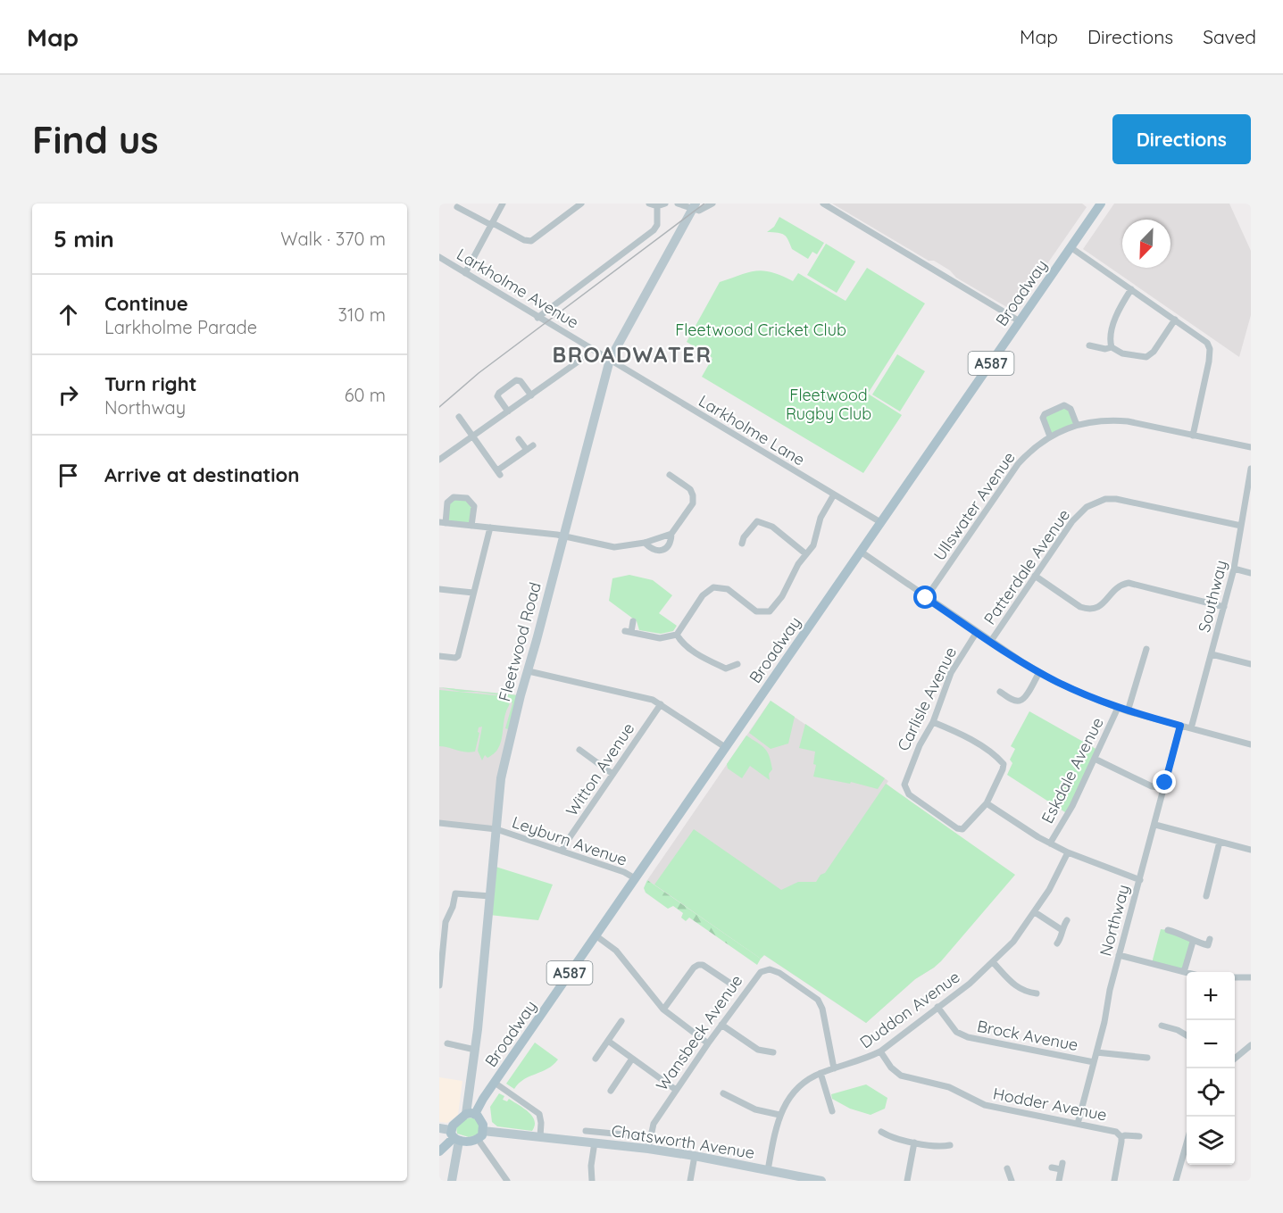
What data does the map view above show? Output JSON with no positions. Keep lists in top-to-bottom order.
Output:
{
  "streets": {
    "main road": ["Broadway", "A587"],
    "street": [
      "Larkholme Avenue",
      "Larkholme Lane",
      "Ullswater Avenue",
      "Patterdale Avenue",
      "Southway",
      "Fleetwood Road",
      "Carlisle Avenue",
      "Witton Avenue",
      "Eskdale Avenue",
      "Leyburn Avenue",
      "Northway",
      "Duddon Avenue",
      "Wansbeck Avenue",
      "Brock Avenue",
      "Hodder Avenue",
      "Chatsworth Avenue"
    ]
  },
  "crossings": [
    ["Larkholme Avenue", "Larkholme Lane"],
    ["Larkholme Avenue", "Fleetwood Road"],
    ["Broadway", "A587"],
    ["Broadway", "Larkholme Lane"],
    ["Broadway", "Fleetwood Road"],
    ["Broadway", "Leyburn Avenue"],
    ["Broadway", "Chatsworth Avenue"],
    ["A587", "Fleetwood Road"],
    ["A587", "Chatsworth Avenue"],
    ["Larkholme Lane", "Fleetwood Road"],
    ["Patterdale Avenue", "Southway"],
    ["Fleetwood Road", "Leyburn Avenue"],
    ["Fleetwood Road", "Chatsworth Avenue"],
    ["Witton Avenue", "Leyburn Avenue"],
    ["Northway", "Brock Avenue"],
    ["Northway", "Hodder Avenue"],
    ["Duddon Avenue", "Wansbeck Avenue"],
    ["Duddon Avenue", "Brock Avenue"],
    ["Duddon Avenue", "Hodder Avenue"],
    ["Duddon Avenue", "Chatsworth Avenue"],
    ["Wansbeck Avenue", "Chatsworth Avenue"]
  ],
  "districts": ["BROADWATER"],
  "parks": ["Fleetwood Cricket Club", "Fleetwood Rugby Club"],
  "north": "bottom left",
  "page": {
    "header": "Map",
    "nav": ["Map", "Directions", "Saved"],
    "buttons": "Directions",
    "title": "Find us",
    "heading": ["5 min", "Walk · 370 m"],
    "list": [
      ["Continue", "Larkholme Parade", "310 m"],
      ["Turn right", "Northway", "60 m"],
      "Arrive at destination"
    ],
    "map_buttons": ["+", "−"]
  }
}
